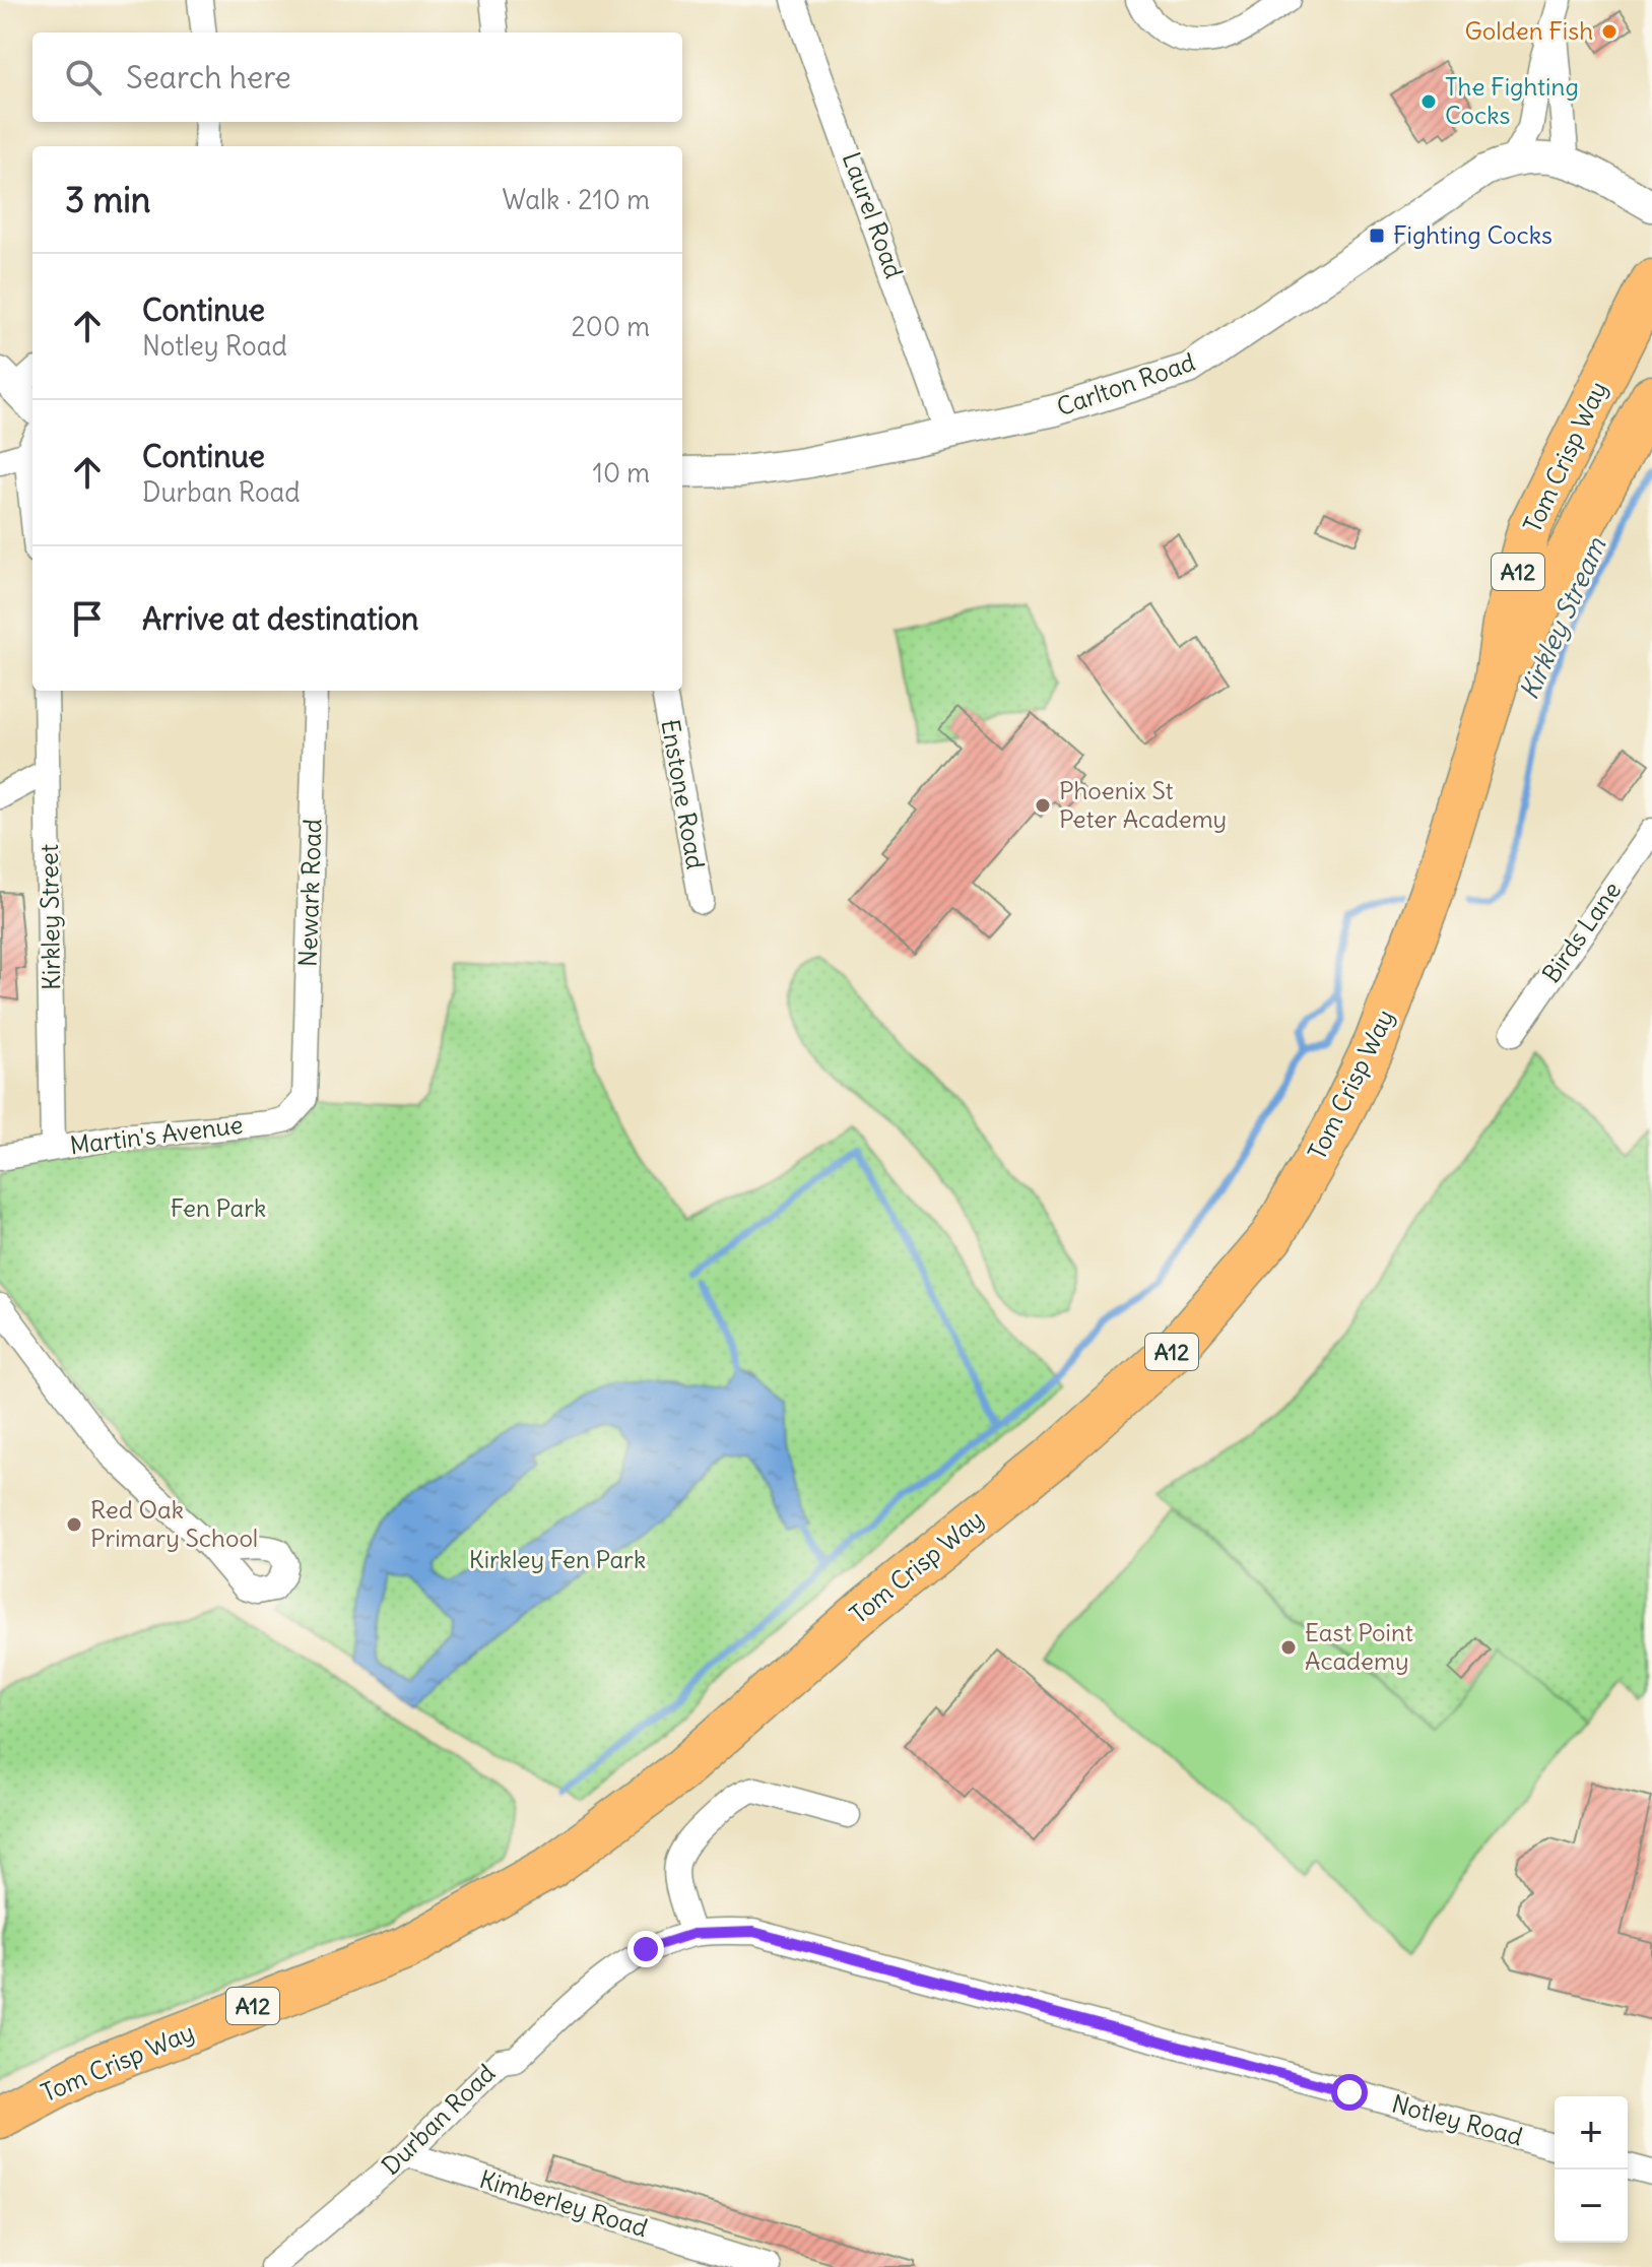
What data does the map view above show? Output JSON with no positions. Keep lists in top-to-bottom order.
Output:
{
  "streets": {
    "highway": ["Tom Crisp Way", "A12"],
    "street": [
      "Laurel Road",
      "Carlton Road",
      "Enstone Road",
      "Newark Road",
      "Kirkley Street",
      "Birds Lane",
      "Martin's Avenue",
      "Durban Road",
      "Notley Road",
      "Kimberley Road"
    ]
  },
  "crossings": [
    ["Laurel Road", "Carlton Road"],
    ["Newark Road", "Martin's Avenue"],
    ["Kirkley Street", "Martin's Avenue"],
    ["Durban Road", "Notley Road"],
    ["Durban Road", "Kimberley Road"]
  ],
  "water": ["Kirkley Stream"],
  "parks": ["Fen Park", "Kirkley Fen Park"],
  "places": {
    "other": [
      "Golden Fish",
      "The Fighting Cocks",
      "Phoenix St Peter Academy",
      "Red Oak Primary School",
      "East Point Academy"
    ],
    "transit": ["Fighting Cocks"]
  },
  "page": {
    "search": "Search here",
    "heading": ["3 min", "Walk · 210 m"],
    "list": [
      ["Continue", "Notley Road", "200 m"],
      ["Continue", "Durban Road", "10 m"],
      "Arrive at destination"
    ],
    "map_buttons": ["+", "−"]
  }
}
